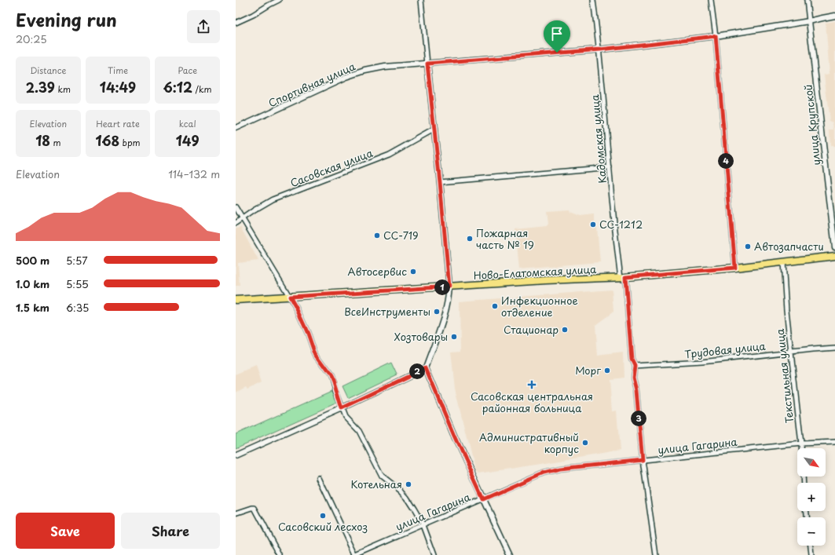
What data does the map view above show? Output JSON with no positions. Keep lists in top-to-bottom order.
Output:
{
  "streets": {
    "main road": ["Ново-Елатомская улица"],
    "street": [
      "Спортивная улица",
      "улица Крупской",
      "Кадомская улица",
      "Сасовская улица",
      "Трудовая улица",
      "Текстильная улица",
      "улица Гагарина"
    ]
  },
  "crossings": [
    ["Спортивная улица", "улица Крупской"],
    ["Спортивная улица", "Кадомская улица"],
    ["Кадомская улица", "Ново-Елатомская улица"],
    ["Кадомская улица", "Трудовая улица"],
    ["Кадомская улица", "улица Гагарина"],
    ["Ново-Елатомская улица", "Текстильная улица"],
    ["Трудовая улица", "Текстильная улица"],
    ["Текстильная улица", "улица Гагарина"]
  ],
  "places": {
    "other": [
      "СС-1212",
      "СС-719",
      "Пожарная часть № 19",
      "Автозапчасти",
      "Автосервис",
      "Инфекционное отделение",
      "ВсеИнструменты",
      "Стационар",
      "Хозтовары",
      "Морг",
      "Административный корпус",
      "Котельная",
      "Сасовский лесхоз"
    ],
    "health": ["Сасовская центральная районная больница"]
  },
  "north": "bottom right",
  "page": {
    "heading": ["Evening run", "20:25"],
    "stats": [
      ["Distance", "2.39 km"],
      ["Time", "14:49"],
      ["Pace", "6:12 /km"],
      ["Elevation", "18 m"],
      ["Heart rate", "168 bpm"],
      ["kcal", "149"]
    ],
    "pins": [
      "4",
      "1",
      "2",
      "3"
    ],
    "chart": ["Elevation", "114–132 m"],
    "list": [
      {
        "name": "500 m",
        "note": "5:57"
      },
      {
        "name": "1.0 km",
        "note": "5:55"
      },
      {
        "name": "1.5 km",
        "note": "6:35"
      }
    ],
    "map_buttons": ["+", "−"],
    "buttons": ["Save", "Share"]
  }
}
